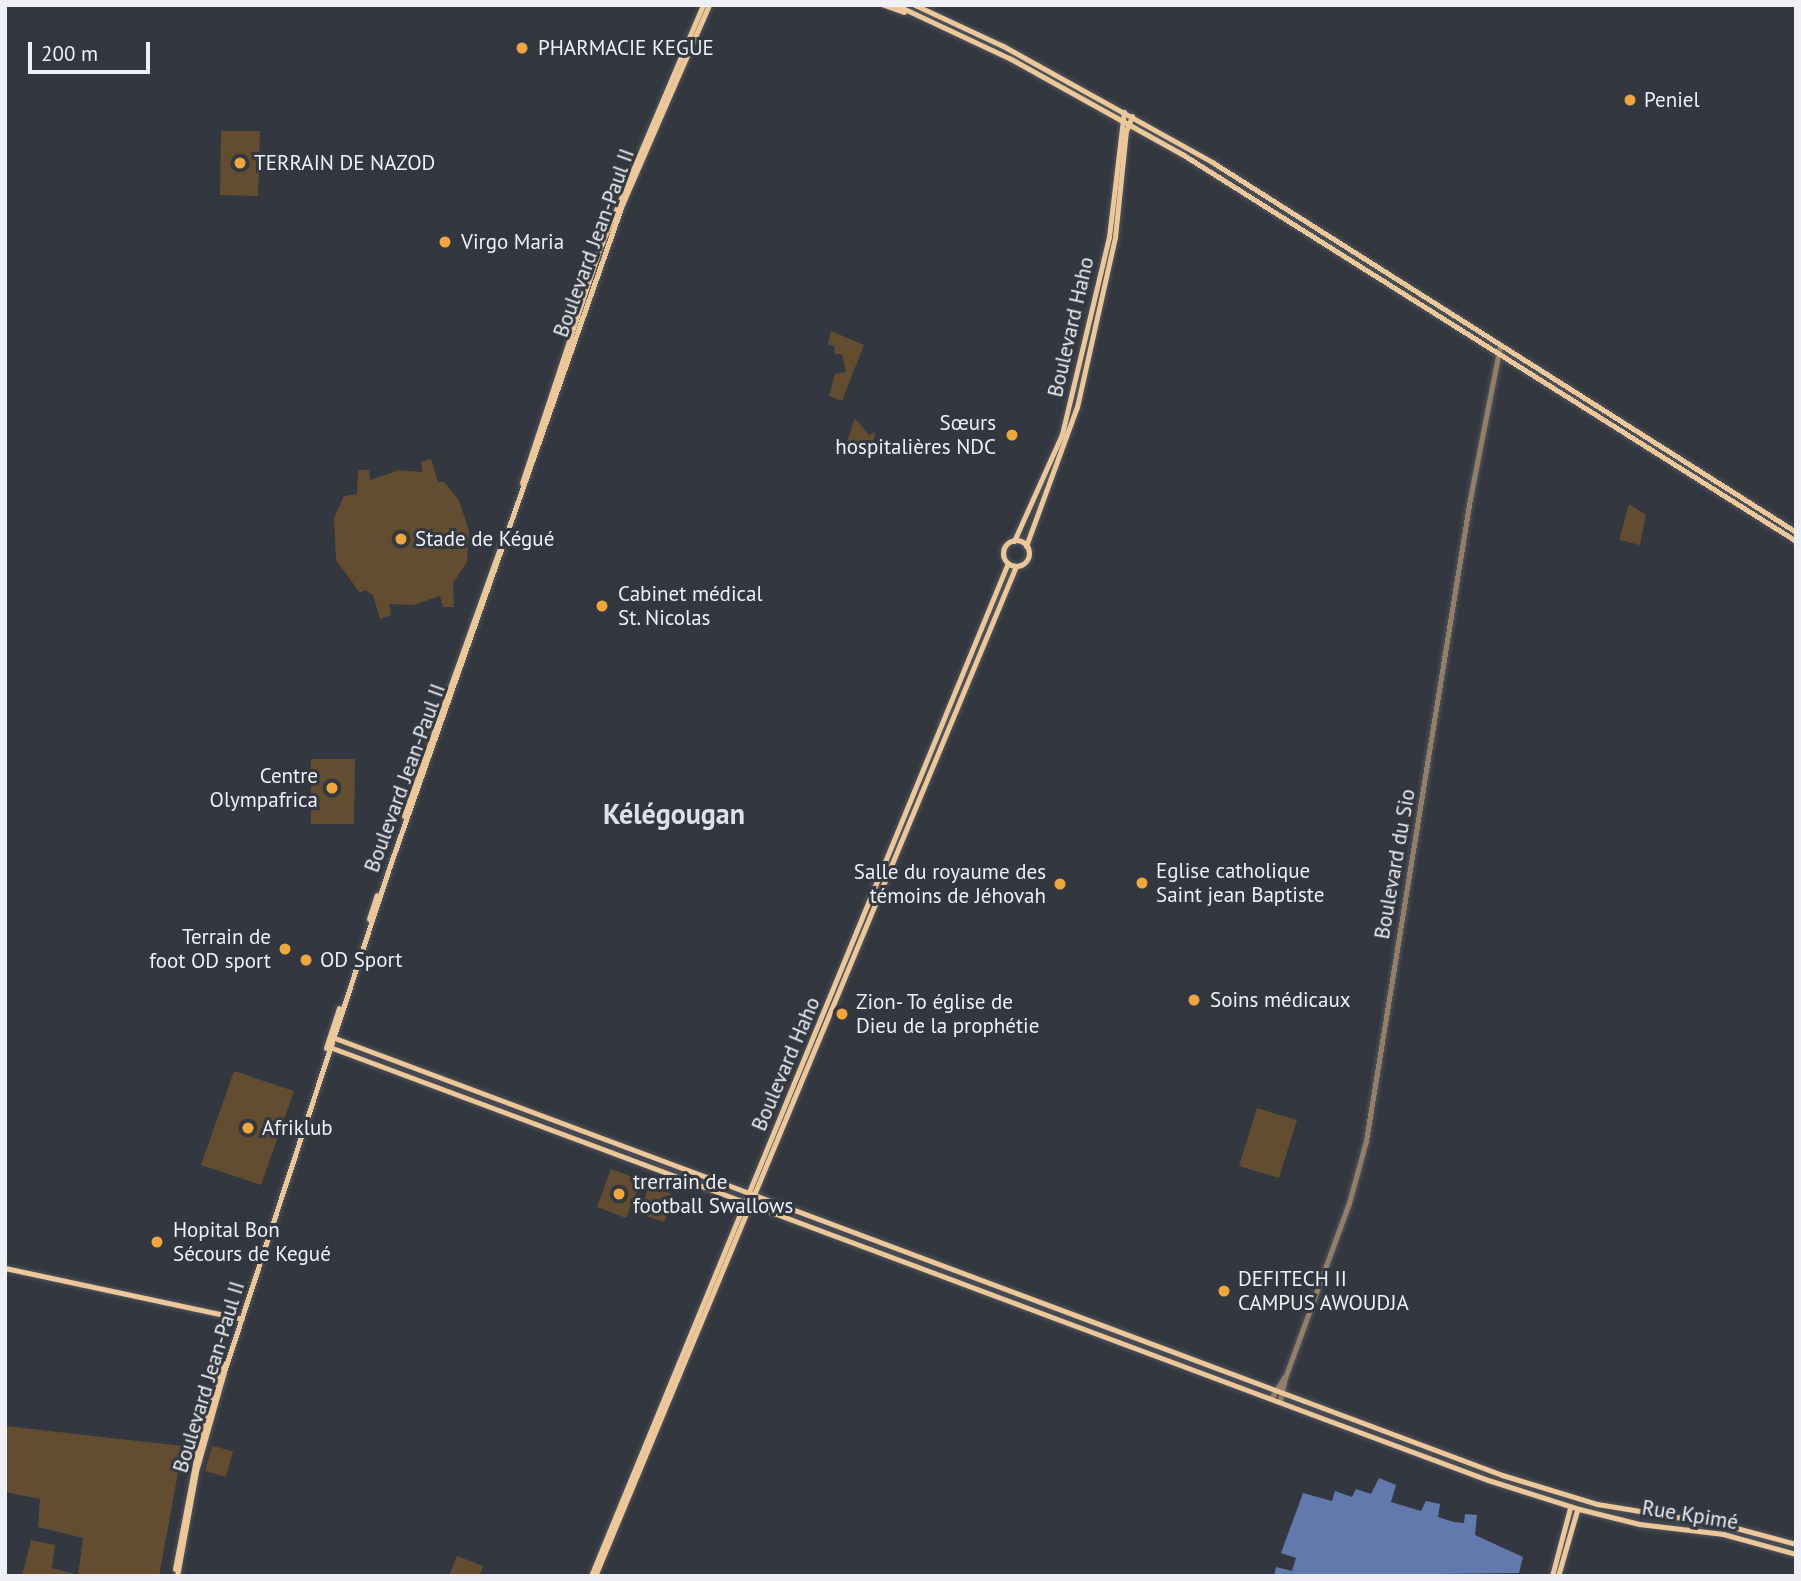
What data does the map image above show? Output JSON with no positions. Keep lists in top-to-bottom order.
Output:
{
  "streets": {
    "main road": ["Boulevard Jean-Paul II", "Boulevard Haho", "Rue Kpimé"],
    "street": ["Boulevard du Sio"]
  },
  "crossings": [
    ["Boulevard Jean-Paul II", "Rue Kpimé"],
    ["Boulevard Haho", "Rue Kpimé"],
    ["Boulevard du Sio", "Rue Kpimé"]
  ],
  "districts": ["Kélégougan"],
  "places": [
    "PHARMACIE KEGUE",
    "Peniel",
    "TERRAIN DE NAZOD",
    "Virgo Maria",
    "Sœurs hospitalières NDC",
    "Stade de Kégué",
    "Cabinet médical St. Nicolas",
    "Centre Olympafrica",
    "Eglise catholique Saint jean Baptiste",
    "Salle du royaume des témoins de Jéhovah",
    "Terrain de foot OD sport",
    "OD Sport",
    "Soins médicaux",
    "Zion- To église de Dieu de la prophétie",
    "Afriklub",
    "trerrain de football Swallows",
    "Hopital Bon Sécours de Kegué",
    "DEFITECH II CAMPUS AWOUDJA"
  ],
  "scale_bar": "200 m"
}
